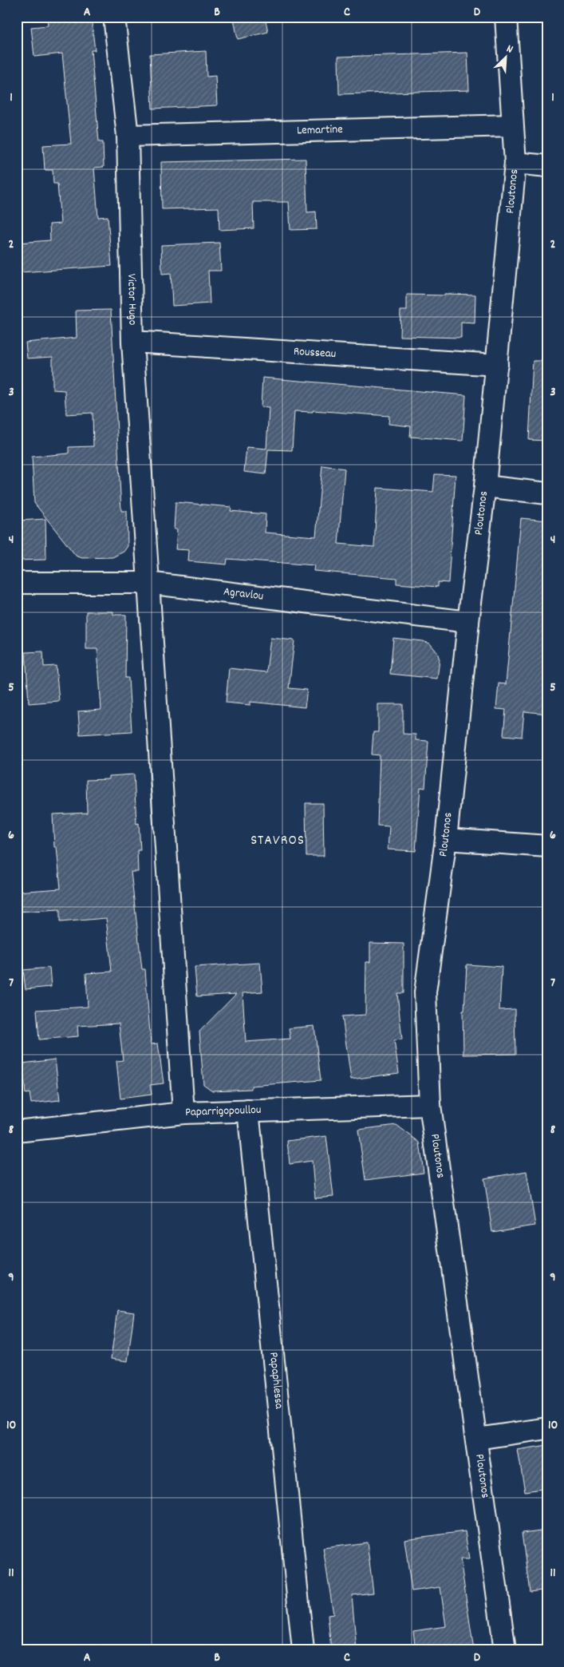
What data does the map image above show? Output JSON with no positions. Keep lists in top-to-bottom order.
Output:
{
  "streets": {
    "street": [
      "Lemartine",
      "Ploutonos",
      "Victor Hugo",
      "Rousseau",
      "Agravlou",
      "Paparrigopoullou",
      "Papaphlessa"
    ]
  },
  "crossings": [
    ["Lemartine", "Ploutonos"],
    ["Lemartine", "Victor Hugo"],
    ["Ploutonos", "Rousseau"],
    ["Ploutonos", "Agravlou"],
    ["Ploutonos", "Paparrigopoullou"],
    ["Victor Hugo", "Rousseau"],
    ["Victor Hugo", "Agravlou"],
    ["Victor Hugo", "Paparrigopoullou"],
    ["Paparrigopoullou", "Papaphlessa"]
  ],
  "districts": ["STAVROS"],
  "north": "top right",
  "grid": {
    "columns": [
      "A",
      "B",
      "C",
      "D"
    ],
    "rows": [
      "1",
      "2",
      "3",
      "4",
      "5",
      "6",
      "7",
      "8",
      "9",
      "10",
      "11"
    ]
  }
}
